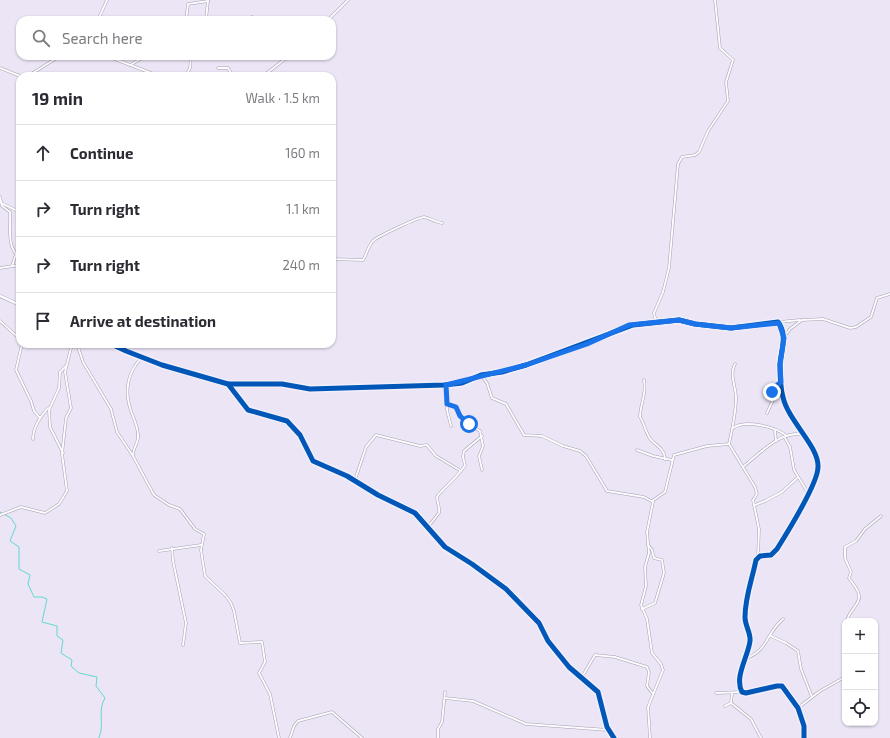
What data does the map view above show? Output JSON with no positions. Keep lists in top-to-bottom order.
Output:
{
  "page": {
    "search": "Search here",
    "heading": ["19 min", "Walk · 1.5 km"],
    "list": [
      ["Continue", "160 m"],
      ["Turn right", "1.1 km"],
      ["Turn right", "240 m"],
      "Arrive at destination"
    ],
    "map_buttons": ["+", "−"]
  }
}
